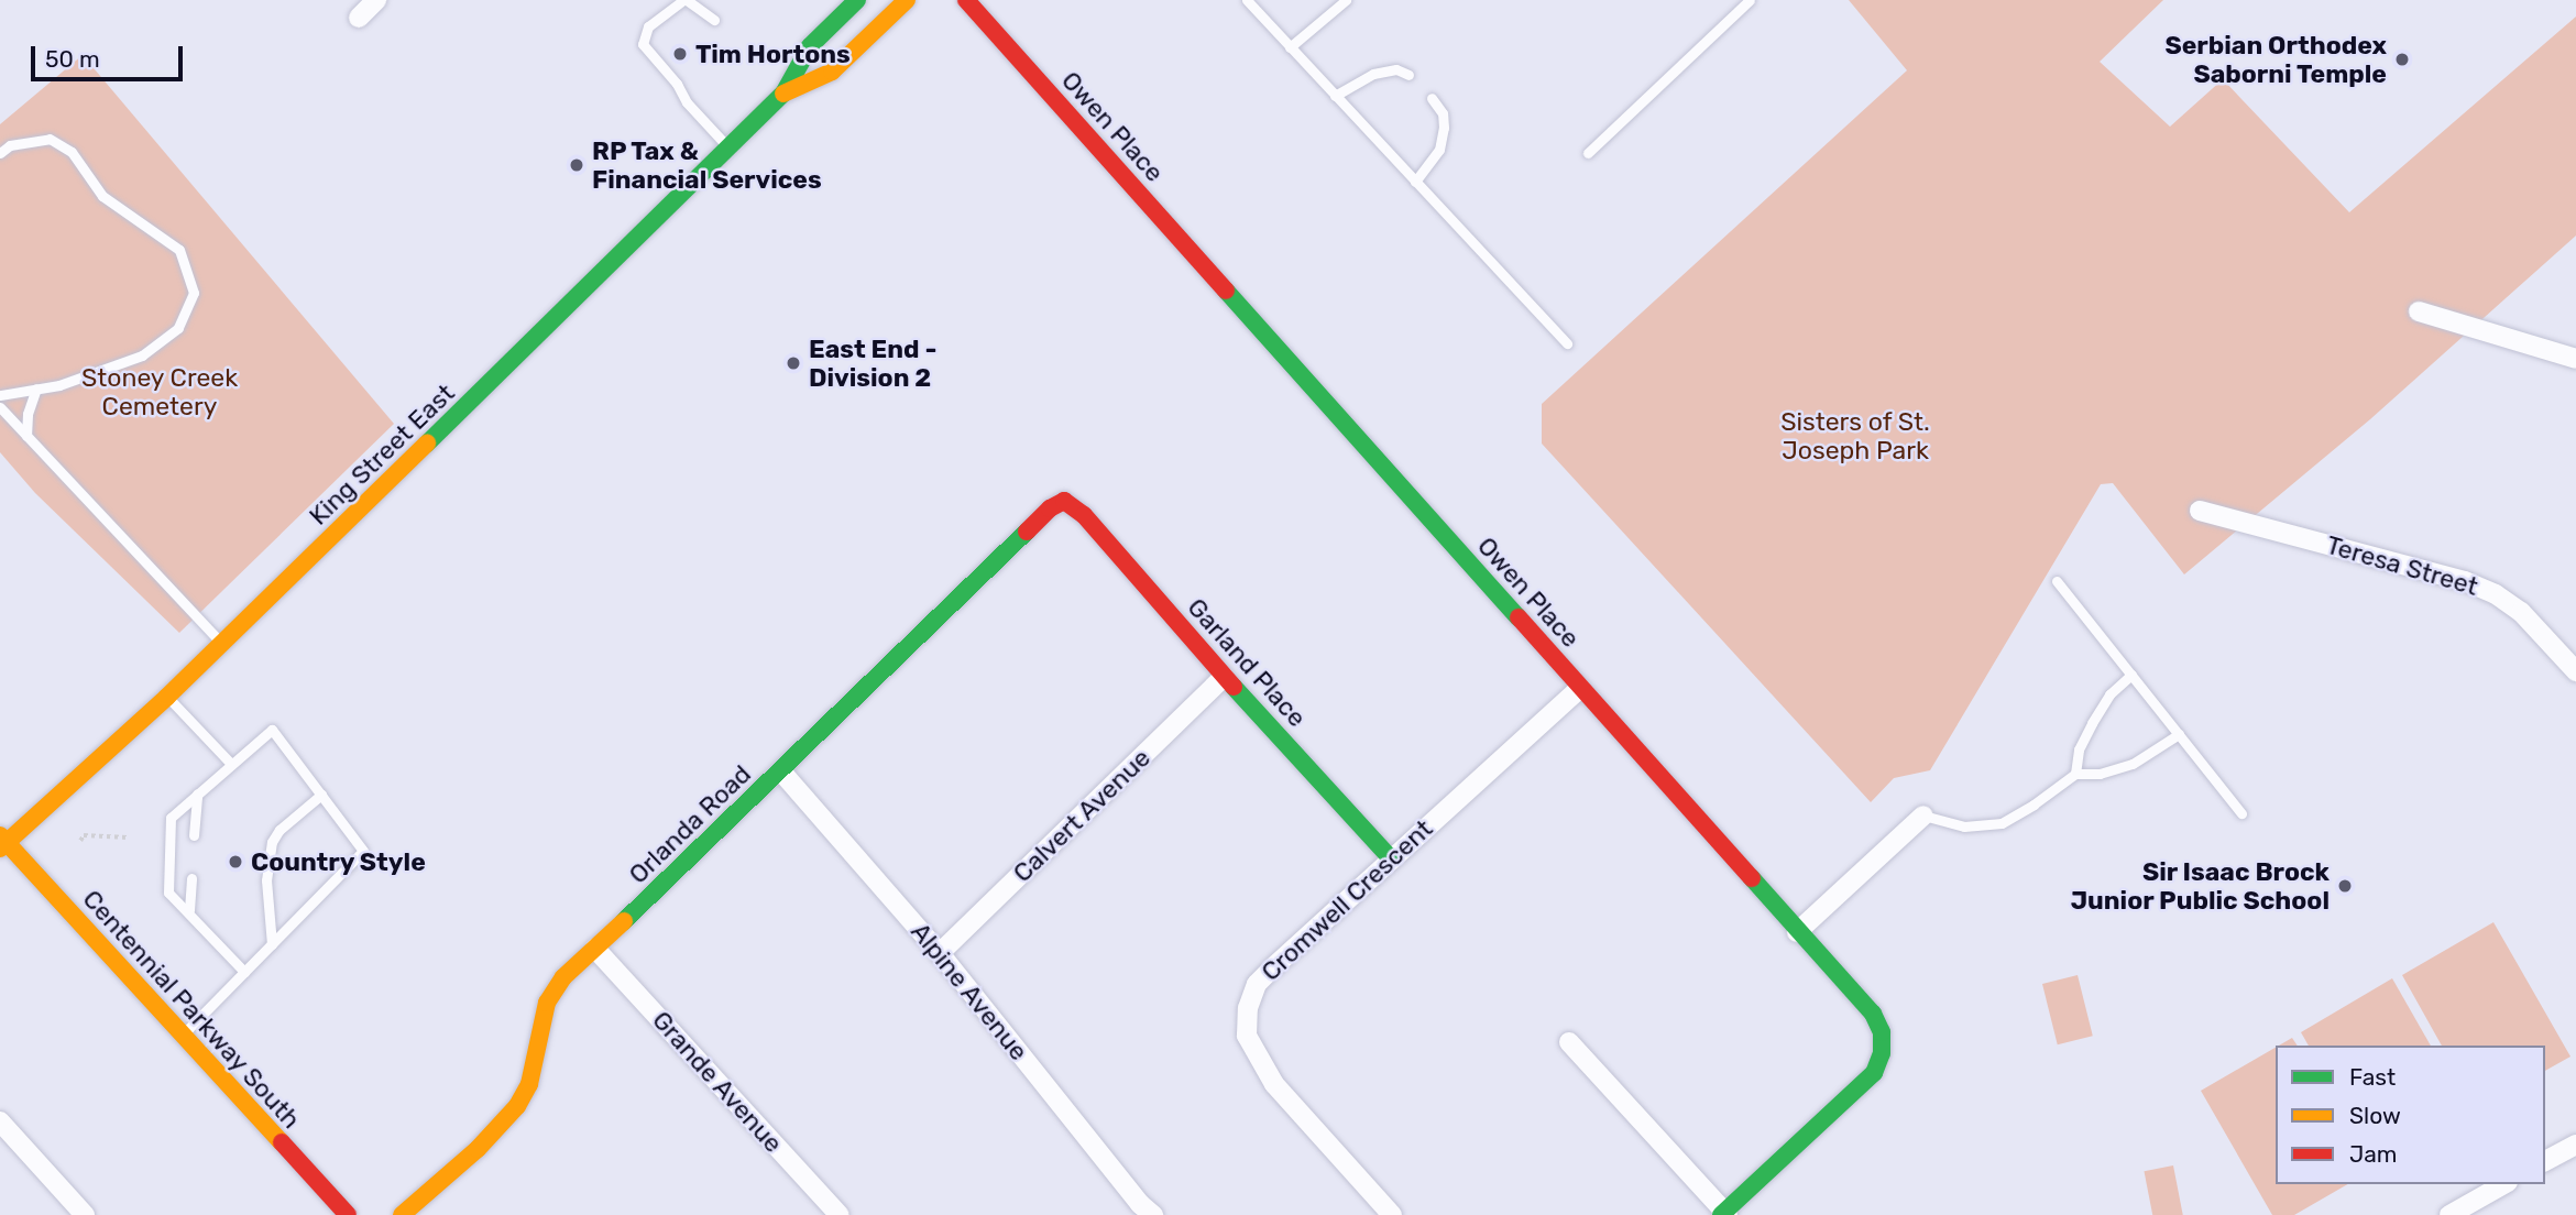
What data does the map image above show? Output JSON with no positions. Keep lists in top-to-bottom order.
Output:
{
  "streets": {
    "street": [
      "Owen Place",
      "King Street East",
      "Teresa Street",
      "Garland Place",
      "Calvert Avenue",
      "Orlanda Road",
      "Cromwell Crescent",
      "Alpine Avenue",
      "Centennial Parkway South",
      "Grande Avenue"
    ]
  },
  "crossings": [
    ["Owen Place", "Cromwell Crescent"],
    ["King Street East", "Centennial Parkway South"],
    ["Garland Place", "Calvert Avenue"],
    ["Garland Place", "Orlanda Road"],
    ["Garland Place", "Cromwell Crescent"],
    ["Calvert Avenue", "Alpine Avenue"],
    ["Orlanda Road", "Alpine Avenue"],
    ["Orlanda Road", "Grande Avenue"]
  ],
  "parks": ["Stoney Creek Cemetery", "Sisters of St. Joseph Park"],
  "places": [
    "Tim Hortons",
    "Serbian Orthodex Saborni Temple",
    "RP Tax & Financial Services",
    "East End - Division 2",
    "Country Style",
    "Sir Isaac Brock Junior Public School"
  ],
  "legend": ["Fast", "Slow", "Jam"],
  "scale_bar": "50 m"
}
